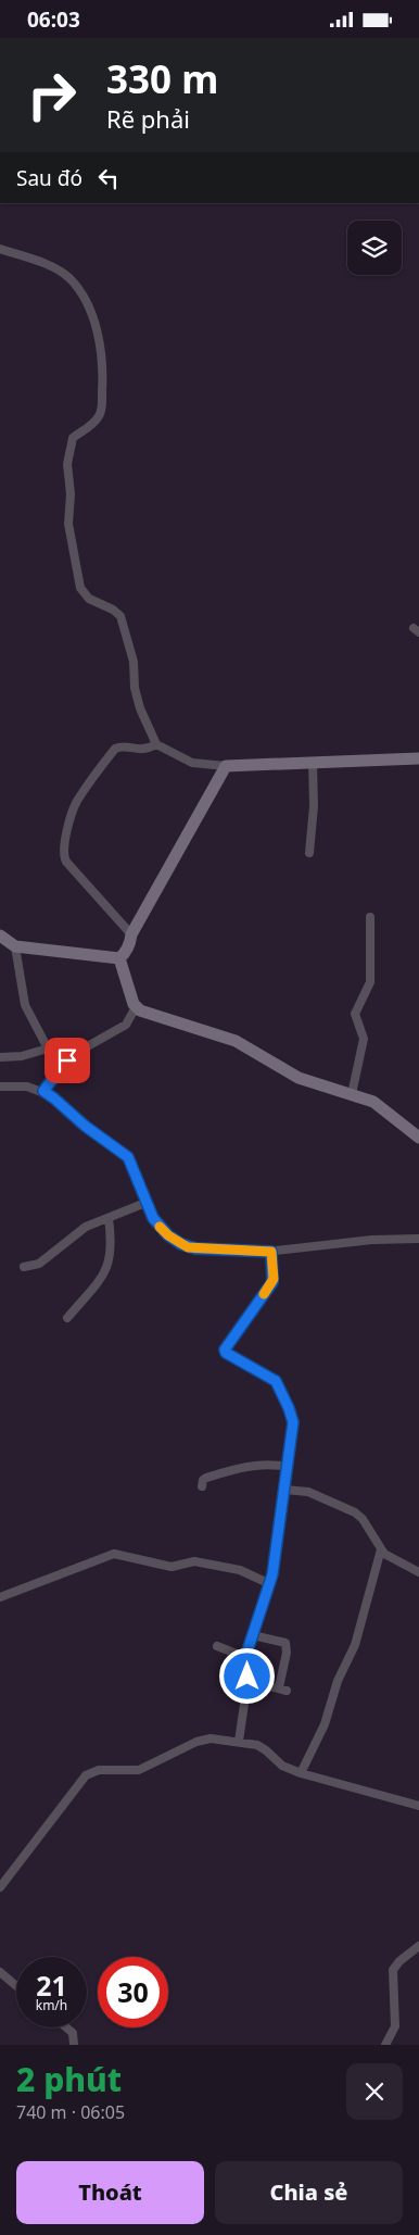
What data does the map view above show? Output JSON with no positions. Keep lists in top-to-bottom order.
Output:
{
  "page": {
    "status": "06:03",
    "turn": ["330 m", "Rẽ phải"],
    "then": "Sau đó",
    "speed": "21 km/h",
    "limit": "30",
    "heading": ["2 phút", "740 m · 06:05"],
    "buttons": ["Thoát", "Chia sẻ"]
  }
}
